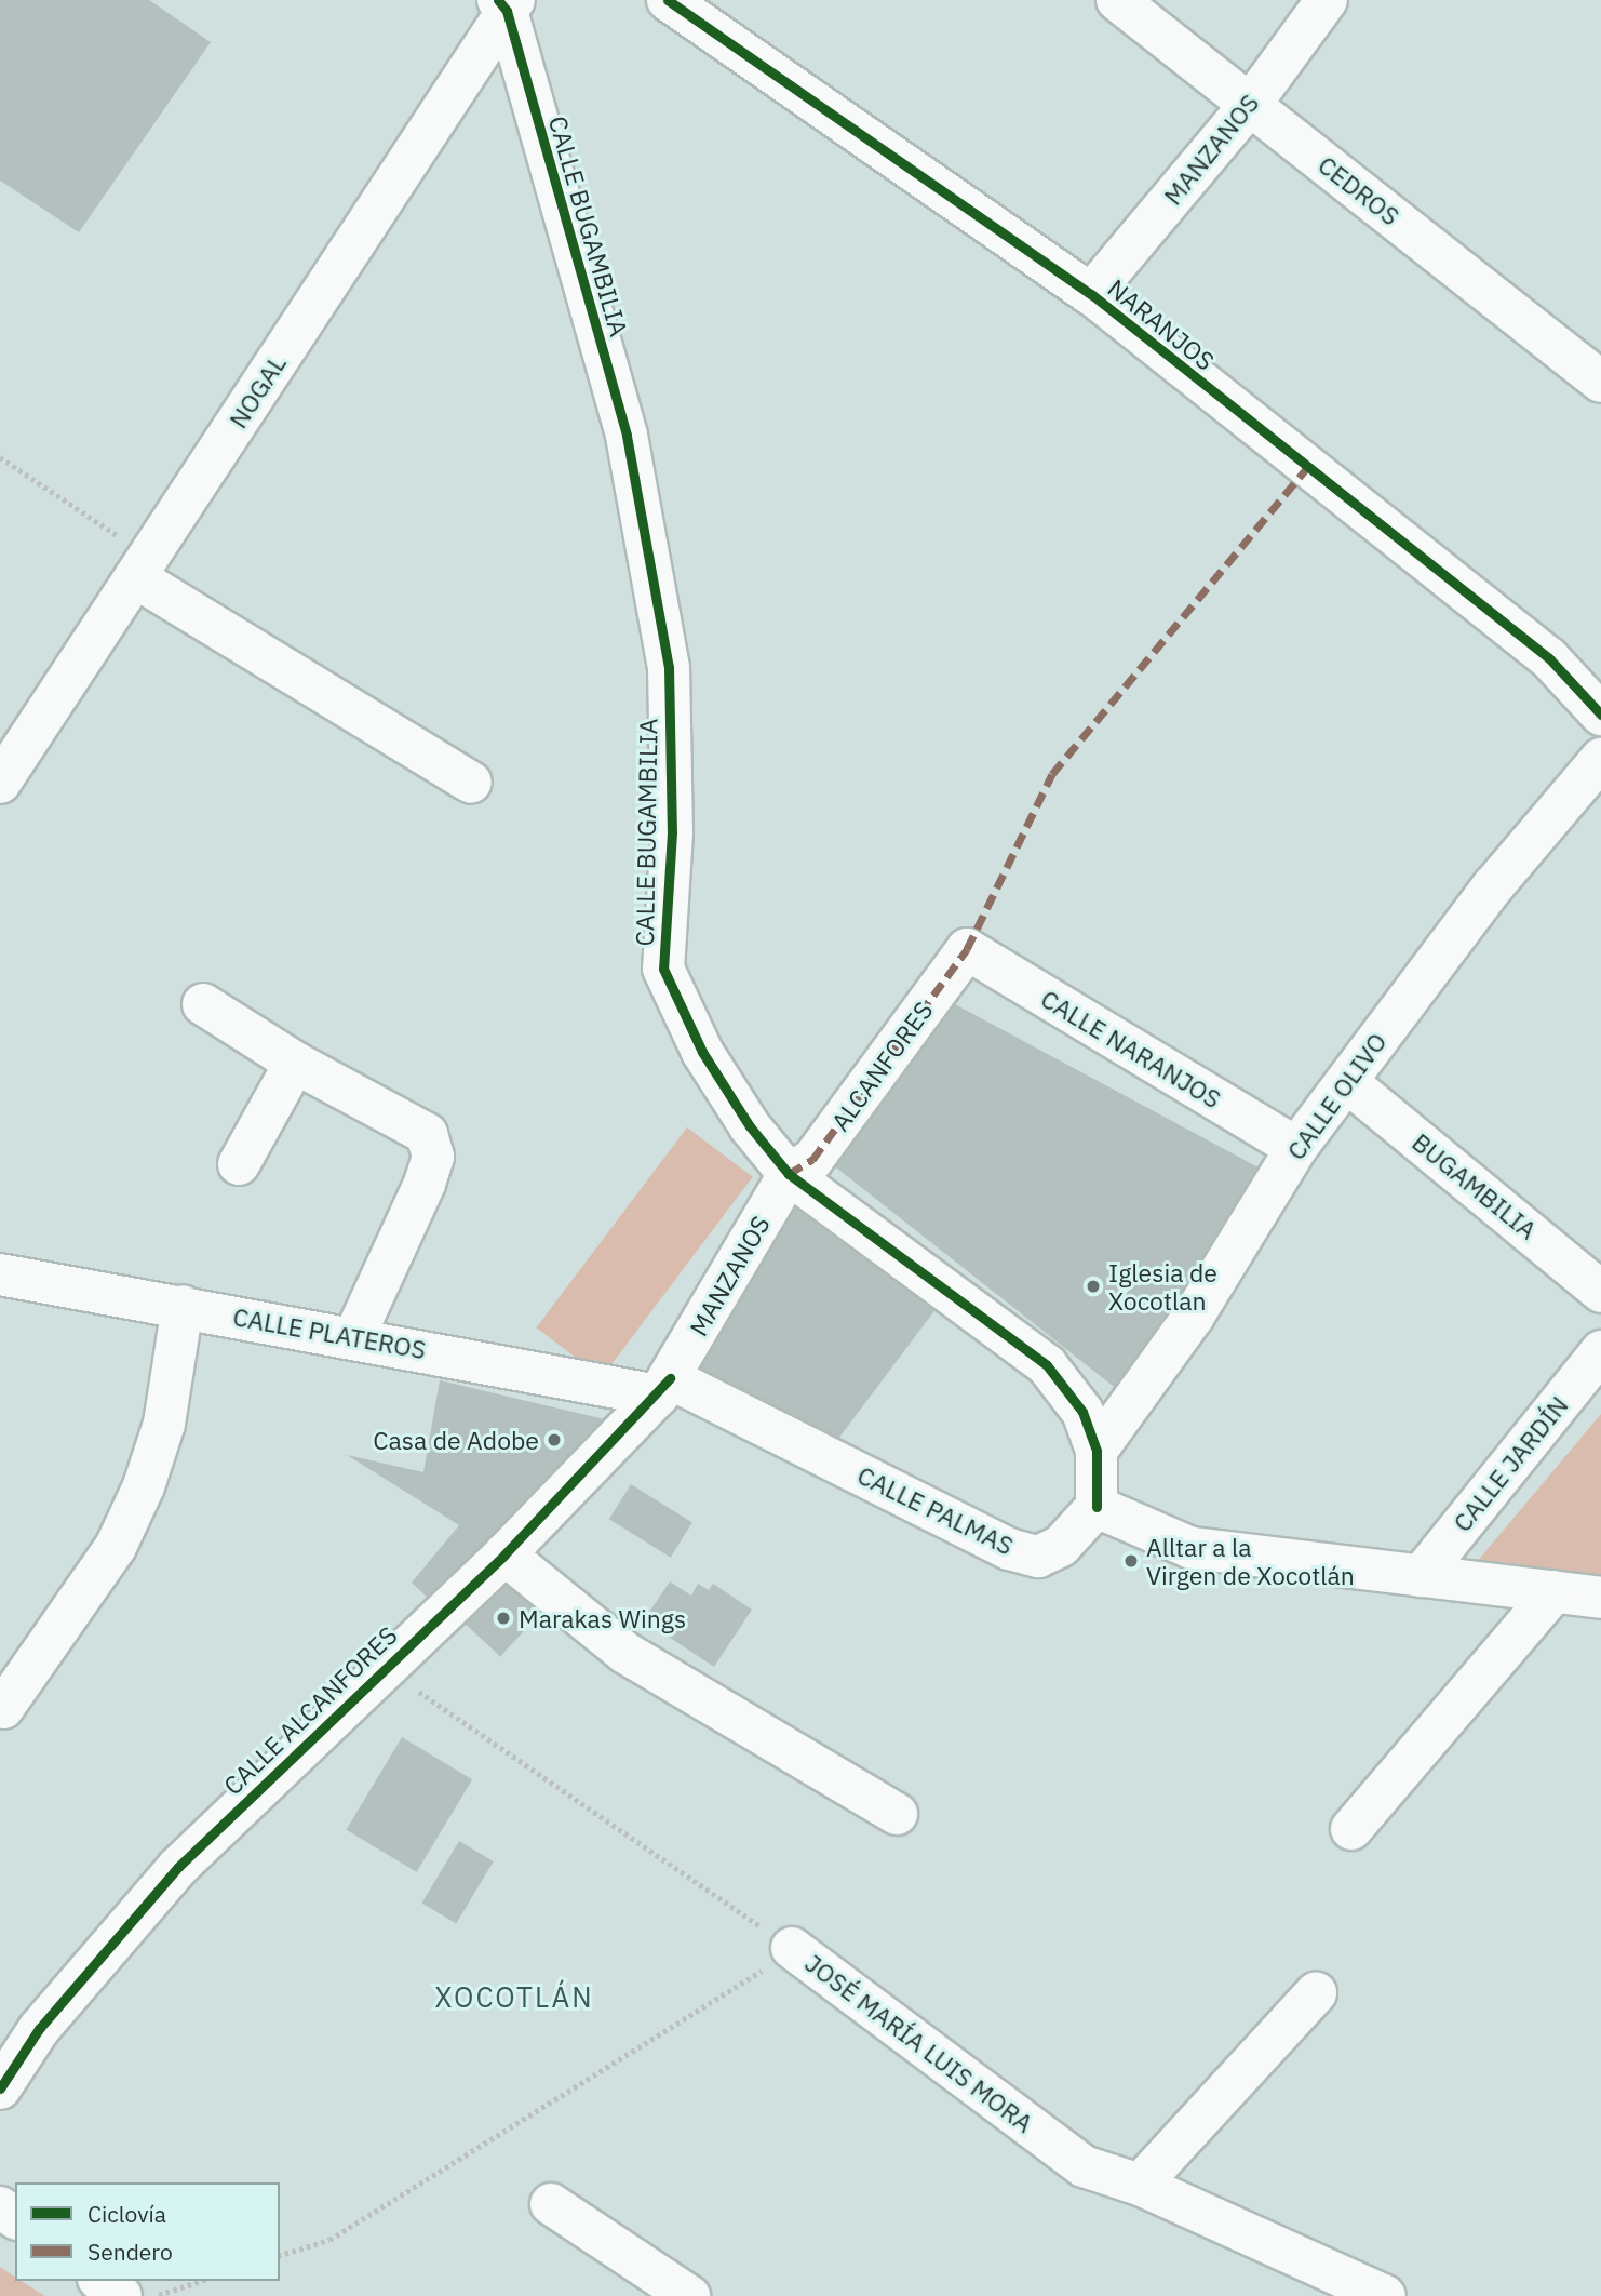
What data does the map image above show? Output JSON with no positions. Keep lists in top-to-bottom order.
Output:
{
  "streets": {
    "street": [
      "MANZANOS",
      "CEDROS",
      "CALLE BUGAMBILIA",
      "NARANJOS",
      "NOGAL",
      "CALLE NARANJOS",
      "ALCANFORES",
      "CALLE OLIVO",
      "BUGAMBILIA",
      "CALLE PLATEROS",
      "CALLE JARDÍN",
      "CALLE PALMAS",
      "CALLE ALCANFORES",
      "JOSÉ MARÍA LUIS MORA"
    ]
  },
  "crossings": [
    ["MANZANOS", "CEDROS"],
    ["MANZANOS", "CALLE BUGAMBILIA"],
    ["MANZANOS", "NARANJOS"],
    ["MANZANOS", "ALCANFORES"],
    ["MANZANOS", "CALLE PLATEROS"],
    ["MANZANOS", "CALLE PALMAS"],
    ["MANZANOS", "CALLE ALCANFORES"],
    ["CALLE BUGAMBILIA", "NOGAL"],
    ["CALLE BUGAMBILIA", "ALCANFORES"],
    ["CALLE BUGAMBILIA", "CALLE OLIVO"],
    ["CALLE BUGAMBILIA", "CALLE PALMAS"],
    ["CALLE NARANJOS", "ALCANFORES"],
    ["CALLE NARANJOS", "CALLE OLIVO"],
    ["CALLE OLIVO", "BUGAMBILIA"],
    ["CALLE PLATEROS", "CALLE PALMAS"],
    ["CALLE PLATEROS", "CALLE ALCANFORES"],
    ["CALLE PALMAS", "CALLE ALCANFORES"]
  ],
  "districts": ["XOCOTLÁN"],
  "places": [
    "Iglesia de Xocotlan",
    "Casa de Adobe",
    "Alltar a la Virgen de Xocotlán",
    "Marakas Wings"
  ],
  "legend": ["Ciclovía", "Sendero"]
}
